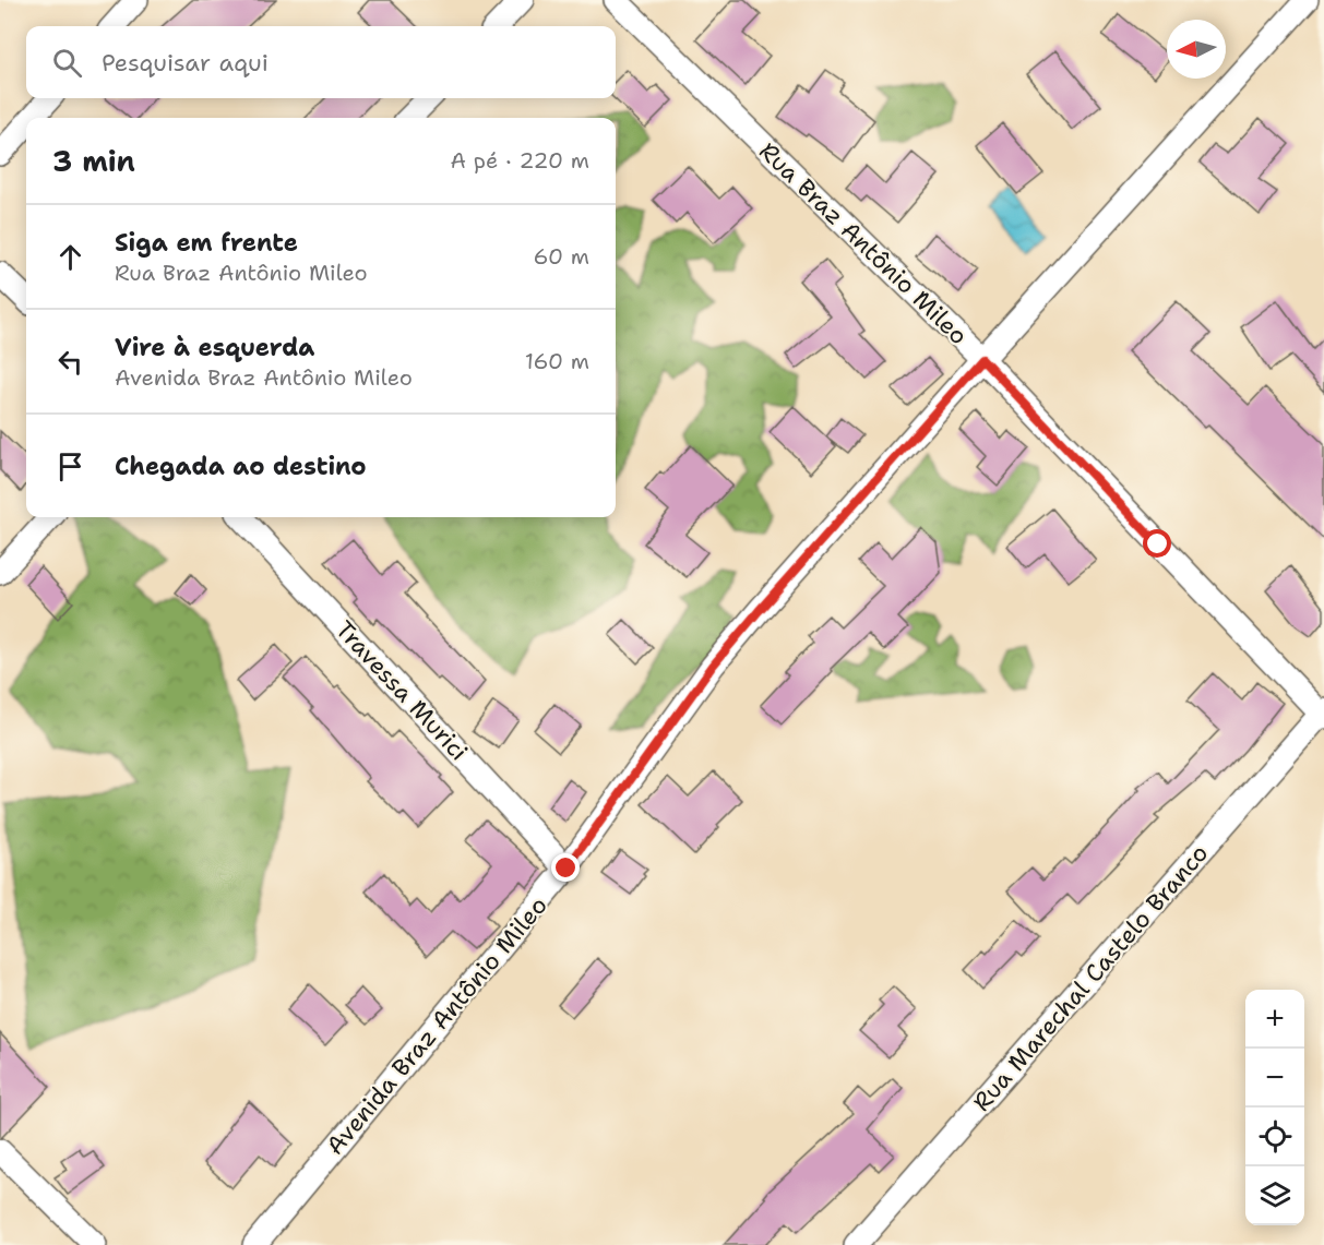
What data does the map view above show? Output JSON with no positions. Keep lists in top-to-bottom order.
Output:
{
  "streets": {
    "street": [
      "Rua Braz Antônio Mileo",
      "Travessa Murici",
      "Rua Marechal Castelo Branco",
      "Avenida Braz Antônio Mileo"
    ]
  },
  "crossings": [
    ["Rua Braz Antônio Mileo", "Rua Marechal Castelo Branco"],
    ["Rua Braz Antônio Mileo", "Avenida Braz Antônio Mileo"],
    ["Travessa Murici", "Avenida Braz Antônio Mileo"]
  ],
  "north": "left",
  "page": {
    "search": "Pesquisar aqui",
    "heading": ["3 min", "A pé · 220 m"],
    "list": [
      ["Siga em frente", "Rua Braz Antônio Mileo", "60 m"],
      ["Vire à esquerda", "Avenida Braz Antônio Mileo", "160 m"],
      "Chegada ao destino"
    ],
    "map_buttons": ["+", "−"]
  }
}
